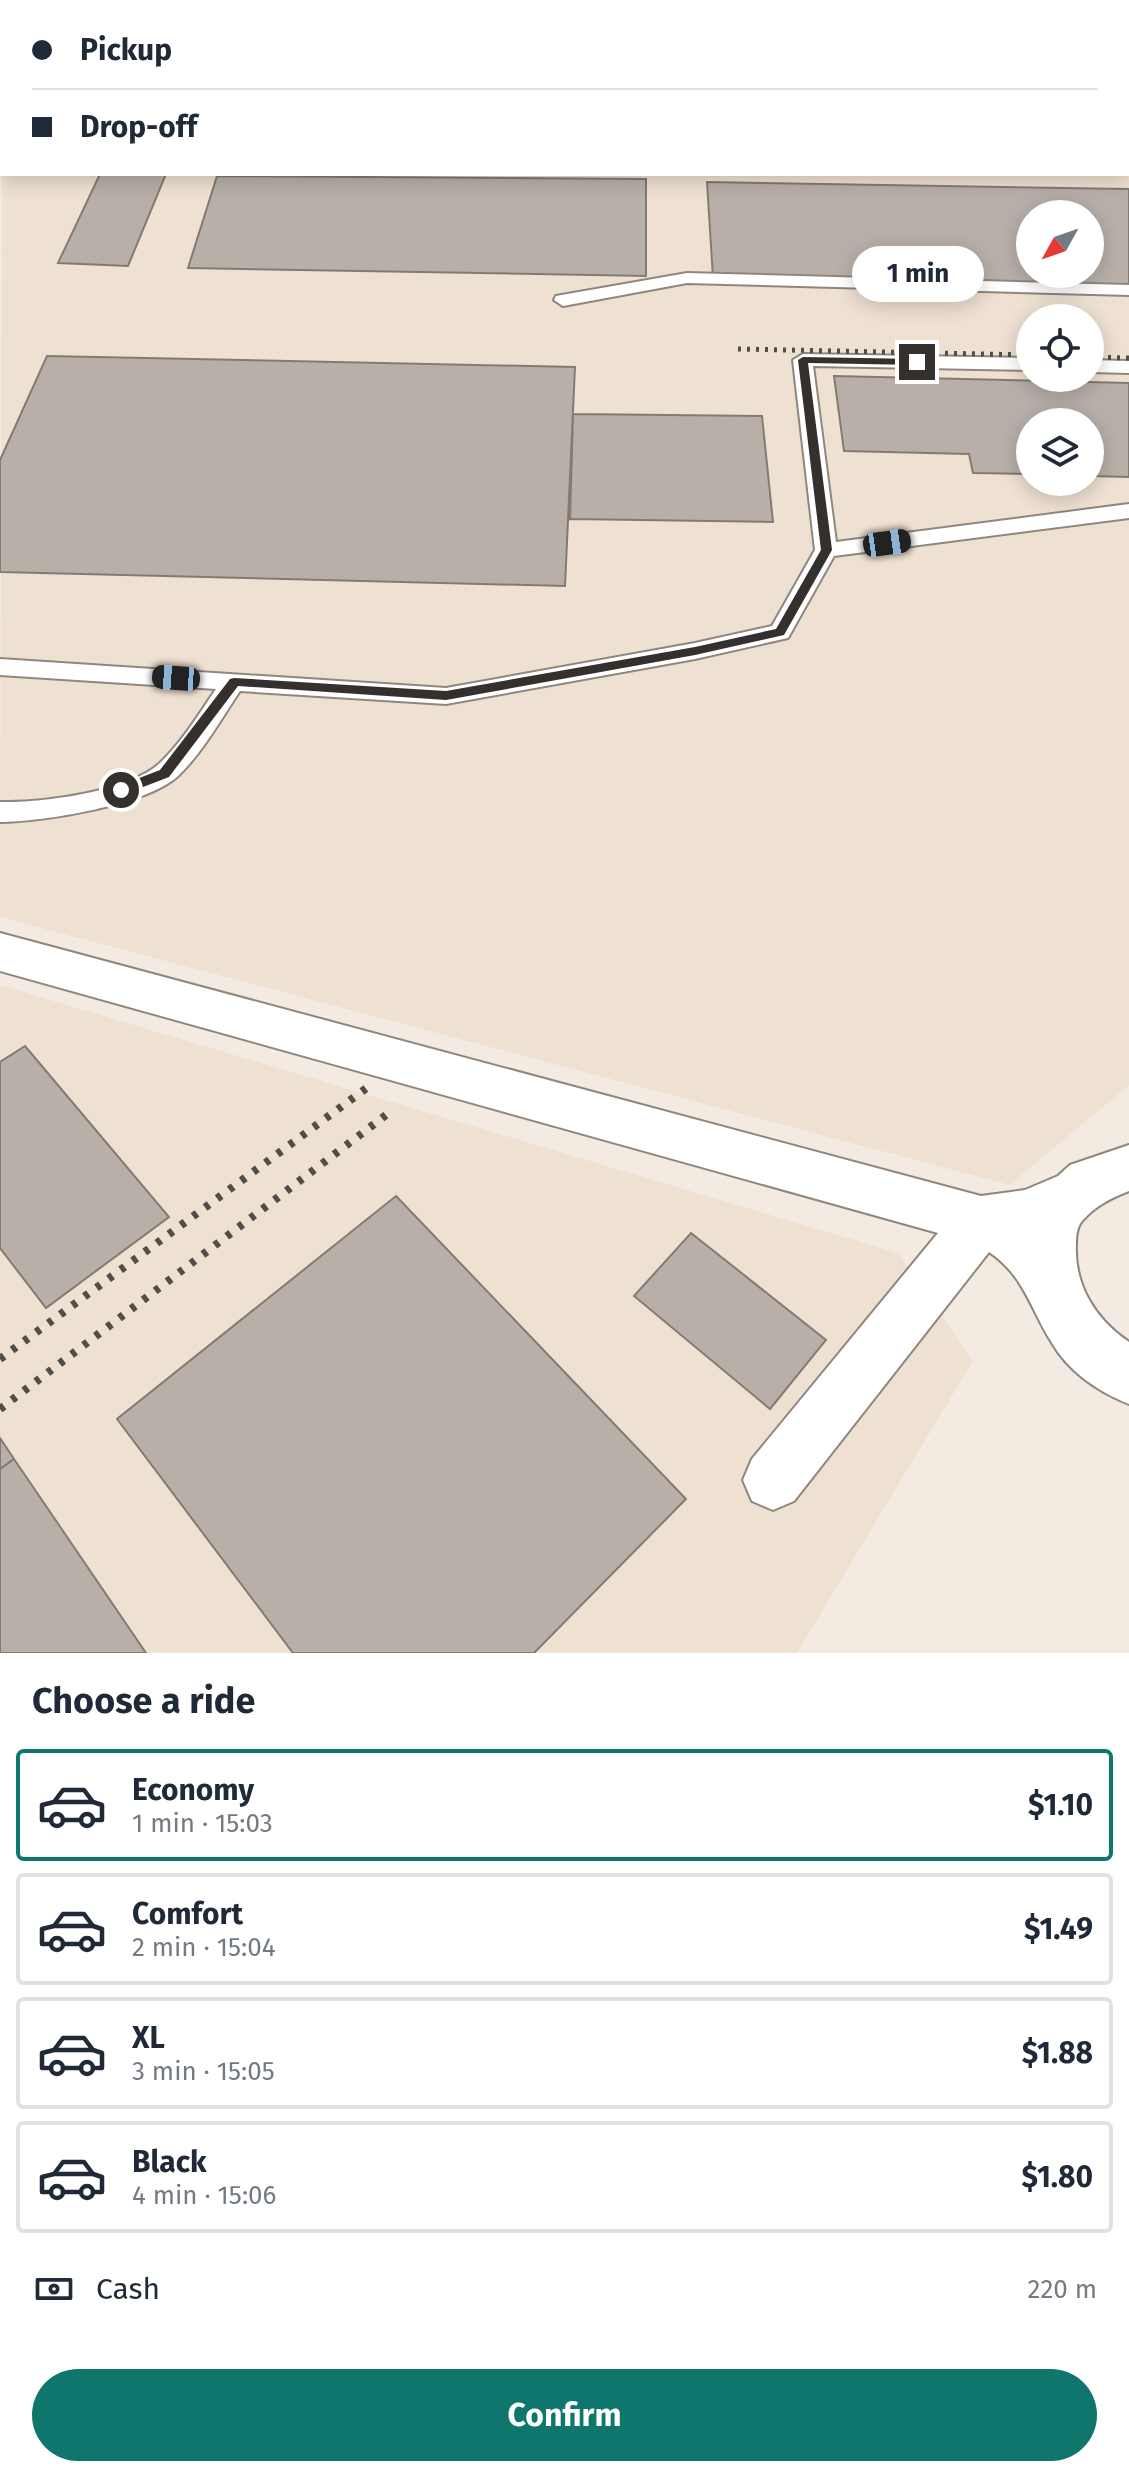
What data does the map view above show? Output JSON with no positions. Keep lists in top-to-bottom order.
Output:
{
  "north": "bottom left",
  "page": {
    "banner": ["Pickup", "Drop-off"],
    "bubble": "1 min",
    "heading": "Choose a ride",
    "list": [
      {
        "name": "Economy",
        "note": "1 min · 15:03",
        "value": "$1.10"
      },
      {
        "name": "Comfort",
        "note": "2 min · 15:04",
        "value": "$1.49"
      },
      {
        "name": "XL",
        "note": "3 min · 15:05",
        "value": "$1.88"
      },
      {
        "name": "Black",
        "note": "4 min · 15:06",
        "value": "$1.80"
      }
    ],
    "pay": ["Cash", "220 m"],
    "buttons": "Confirm"
  }
}
